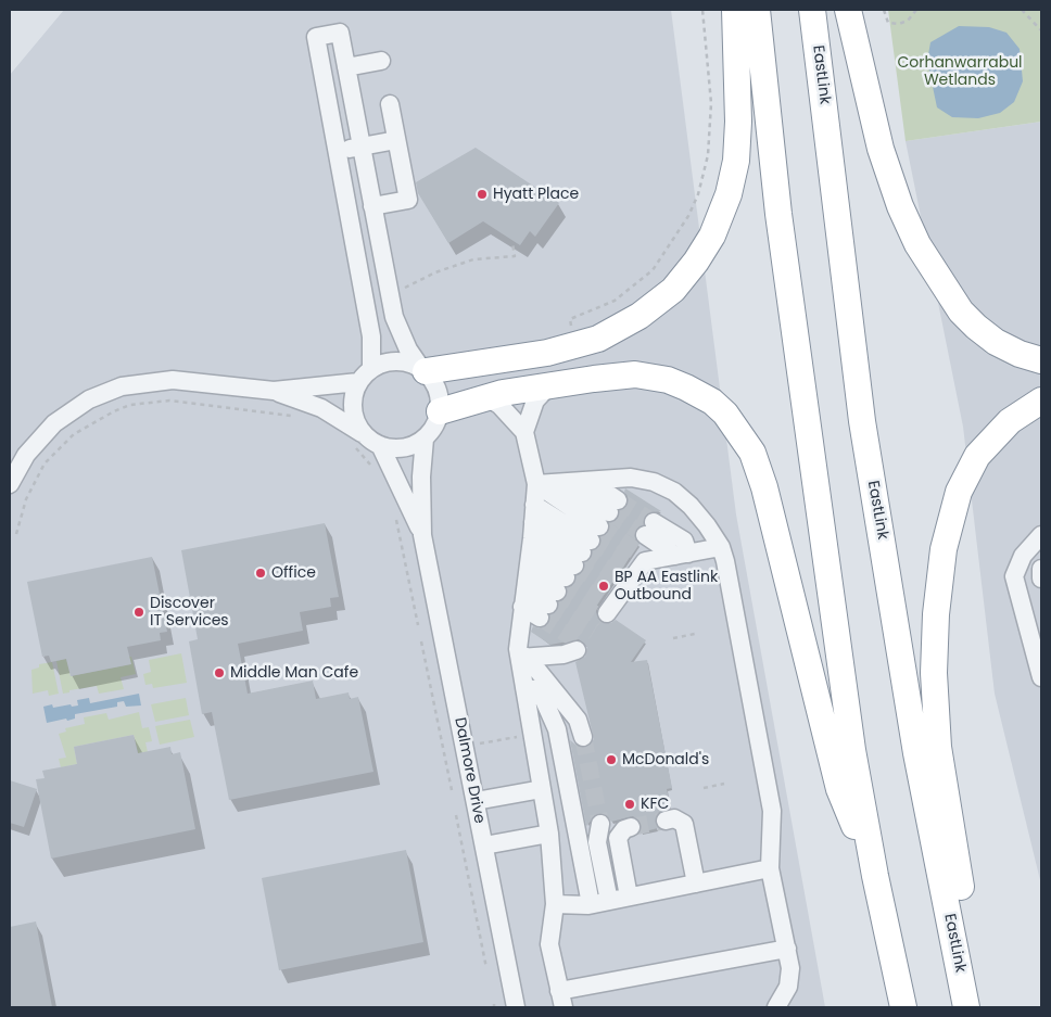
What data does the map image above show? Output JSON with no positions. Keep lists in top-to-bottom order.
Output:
{
  "streets": {
    "highway": ["EastLink"],
    "street": ["Dalmore Drive"]
  },
  "parks": ["Corhanwarrabul Wetlands"],
  "places": [
    "Hyatt Place",
    "Office",
    "BP AA Eastlink Outbound",
    "Discover IT Services",
    "Middle Man Cafe",
    "McDonald's",
    "KFC"
  ]
}
